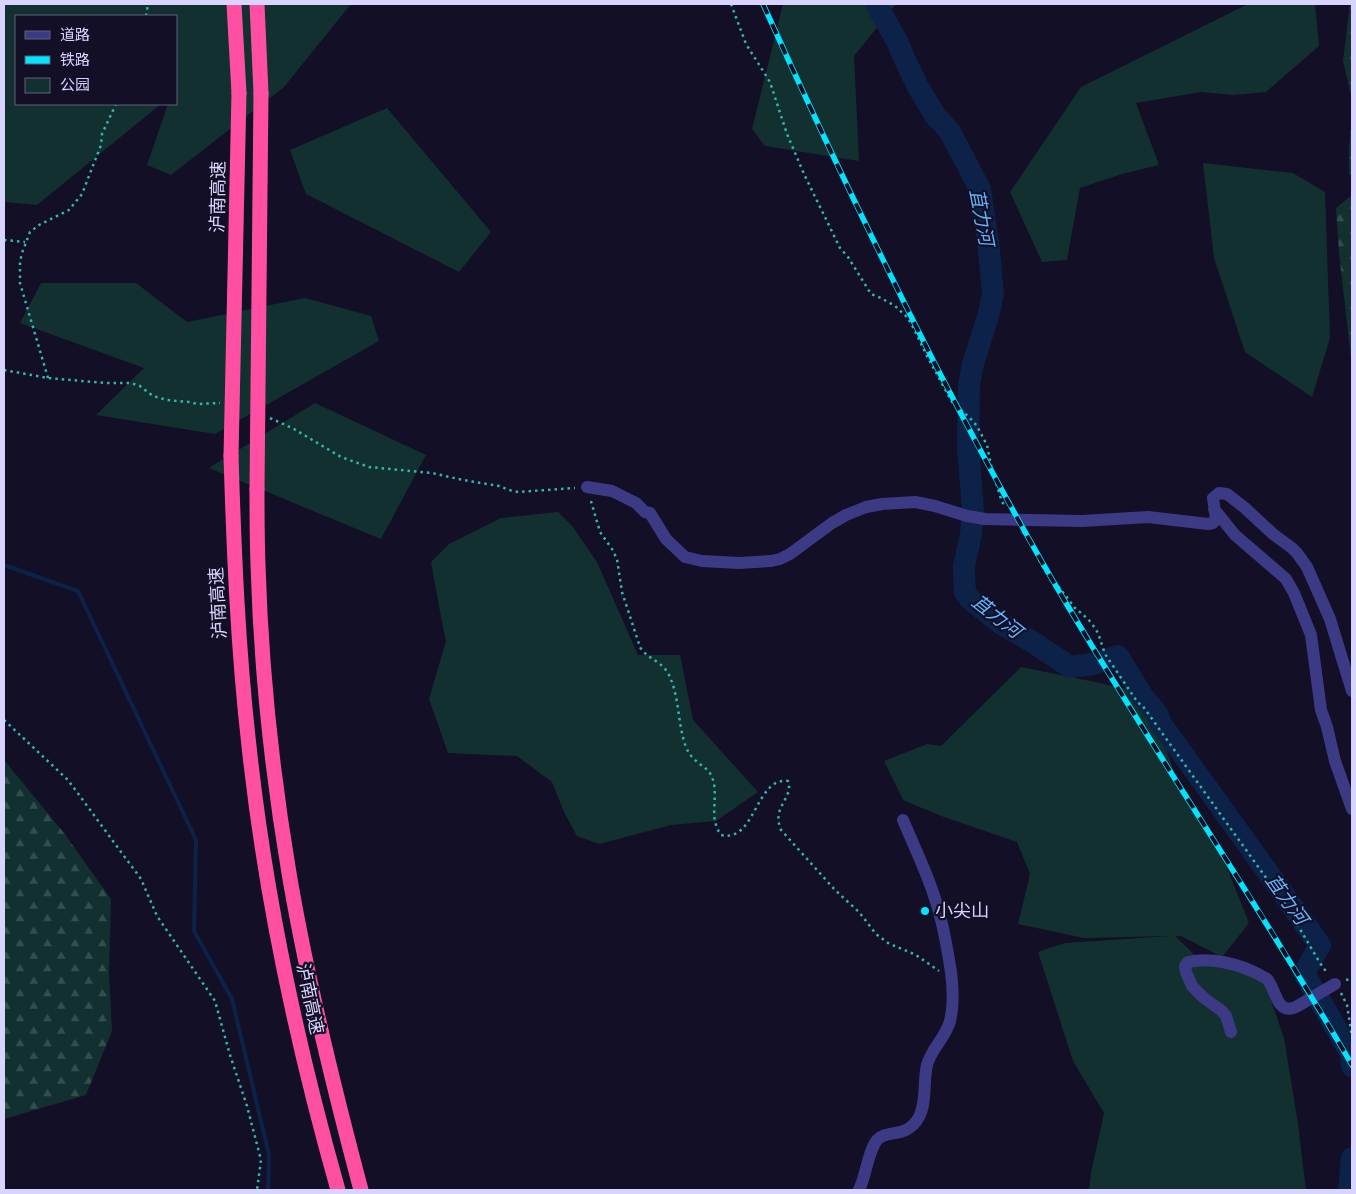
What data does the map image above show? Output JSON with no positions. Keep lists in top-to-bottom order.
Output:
{
  "streets": {
    "highway": ["泸南高速"]
  },
  "water": ["苴力河"],
  "places": ["小尖山"],
  "legend": ["道路", "铁路", "公园"]
}
